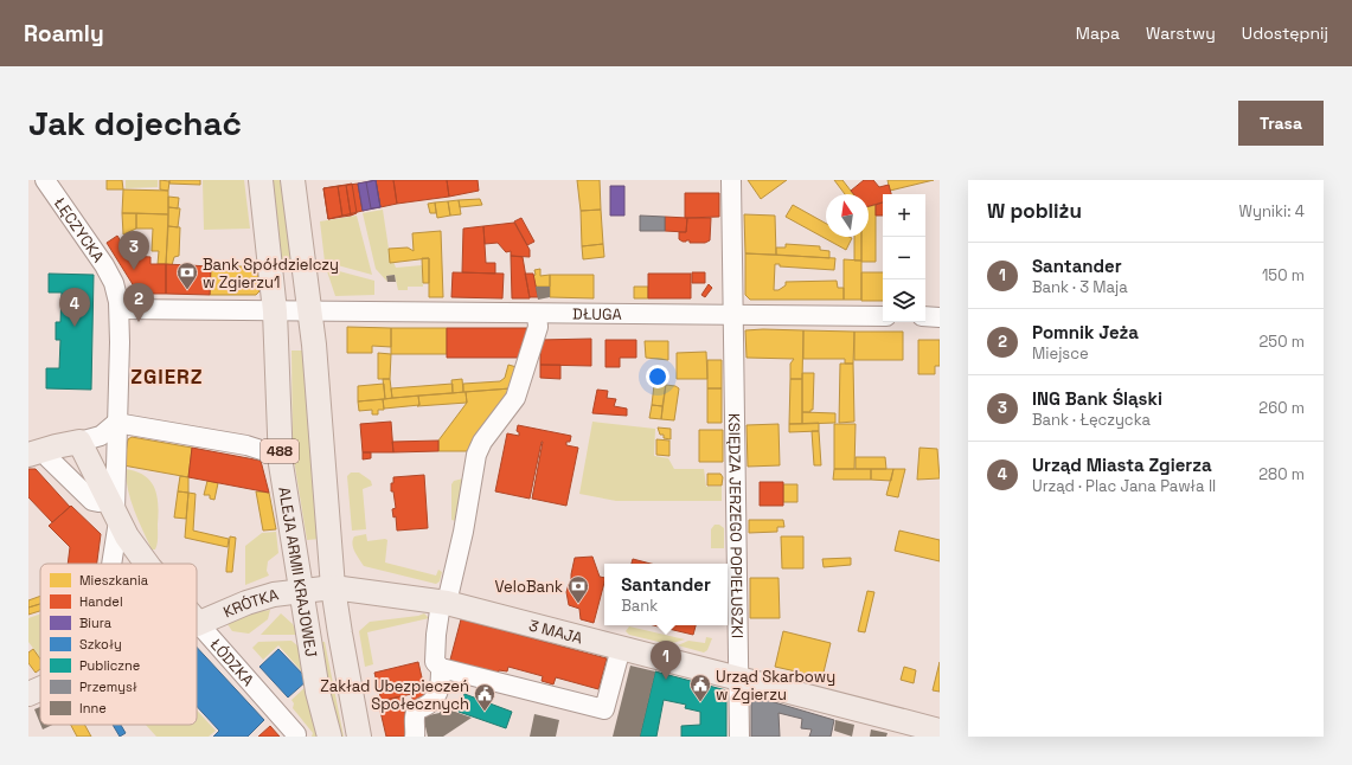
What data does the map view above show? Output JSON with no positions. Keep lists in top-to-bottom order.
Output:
{
  "streets": {
    "main road": [
      "488",
      "ALEJA ARMII KRAJOWEJ",
      "KRÓTKA",
      "3 MAJA",
      "ŁÓDZKA"
    ],
    "street": ["ŁĘCZYCKA", "DŁUGA", "KSIĘDZA JERZEGO POPIEŁUSZKI"]
  },
  "crossings": [
    ["ŁĘCZYCKA", "DŁUGA"],
    ["ŁĘCZYCKA", "ŁÓDZKA"],
    ["DŁUGA", "KSIĘDZA JERZEGO POPIEŁUSZKI"],
    ["DŁUGA", "ALEJA ARMII KRAJOWEJ"],
    ["KSIĘDZA JERZEGO POPIEŁUSZKI", "3 MAJA"],
    ["ALEJA ARMII KRAJOWEJ", "KRÓTKA"],
    ["ALEJA ARMII KRAJOWEJ", "3 MAJA"],
    ["KRÓTKA", "3 MAJA"],
    ["KRÓTKA", "ŁÓDZKA"]
  ],
  "districts": ["ZGIERZ"],
  "places": {
    "bank": ["Bank Spółdzielczy w Zgierzu1", "VeloBank"],
    "public building": ["Urząd Skarbowy w Zgierzu", "Zakład Ubezpieczeń Społecznych"]
  },
  "legend": [
    "Mieszkania",
    "Handel",
    "Biura",
    "Szkoły",
    "Publiczne",
    "Przemysł",
    "Inne"
  ],
  "north": "top",
  "page": {
    "header": "Roamly",
    "nav": ["Mapa", "Warstwy", "Udostępnij"],
    "buttons": "Trasa",
    "title": "Jak dojechać",
    "heading": ["W pobliżu", "Wyniki: 4"],
    "map_buttons": ["+", "−"],
    "pins": [
      "3",
      "2",
      "4",
      "1"
    ],
    "list": [
      {
        "mark": "1",
        "name": "Santander",
        "note": "Bank · 3 Maja",
        "value": "150 m"
      },
      {
        "mark": "2",
        "name": "Pomnik Jeża",
        "note": "Miejsce",
        "value": "250 m"
      },
      {
        "mark": "3",
        "name": "ING Bank Śląski",
        "note": "Bank · Łęczycka",
        "value": "260 m"
      },
      {
        "mark": "4",
        "name": "Urząd Miasta Zgierza",
        "note": "Urząd · Plac Jana Pawła II",
        "value": "280 m"
      }
    ],
    "popup": ["Santander", "Bank"]
  }
}
